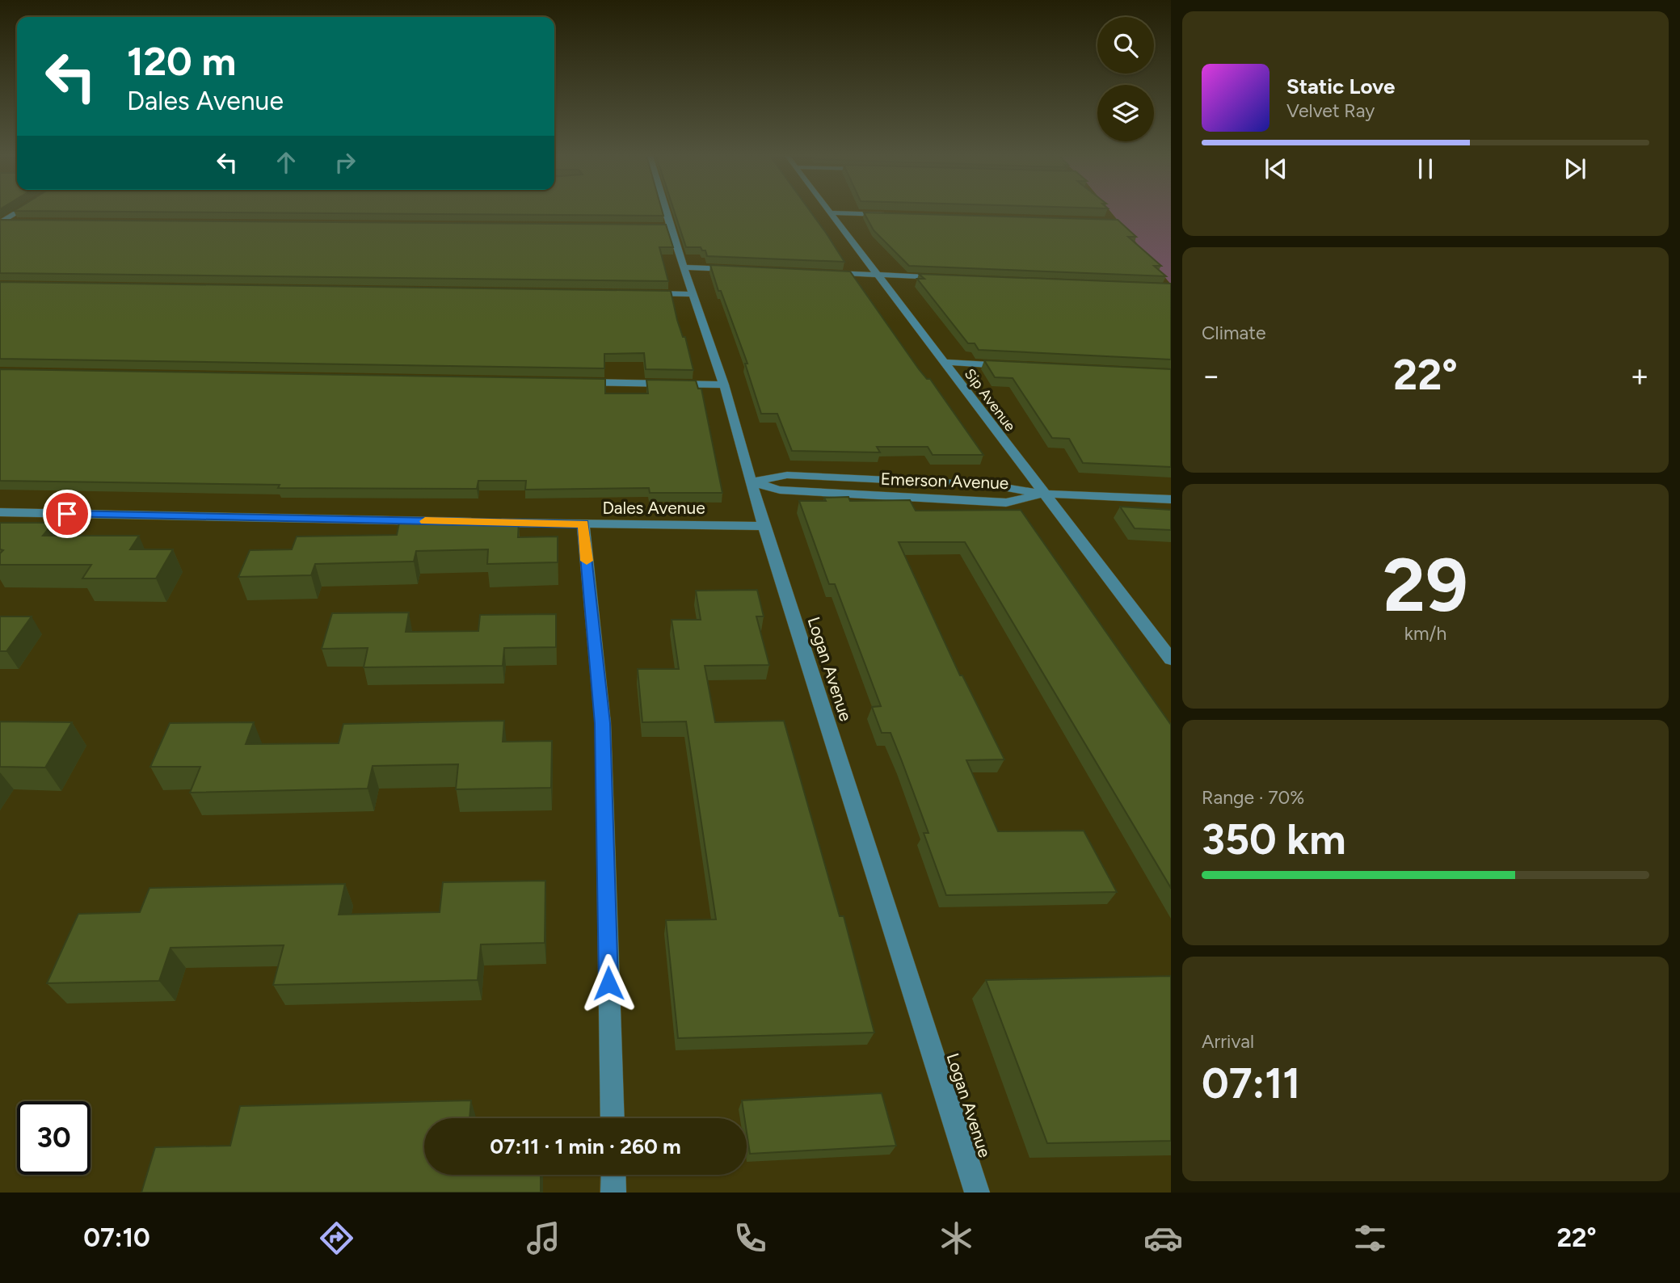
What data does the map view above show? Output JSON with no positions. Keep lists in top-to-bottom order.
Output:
{
  "streets": {
    "street": [
      "Sip Avenue",
      "Emerson Avenue",
      "Dales Avenue",
      "Logan Avenue"
    ]
  },
  "crossings": [
    ["Sip Avenue", "Emerson Avenue"],
    ["Emerson Avenue", "Logan Avenue"],
    ["Dales Avenue", "Logan Avenue"]
  ],
  "page": {
    "turn": ["120 m", "Dales Avenue"],
    "song": ["Static Love", "Velvet Ray"],
    "tile": [
      "Climate",
      ["29", "km/h"],
      ["Range · 70%", "350 km"],
      ["Arrival", "07:11"]
    ],
    "heat": ["−", "22°", "+"],
    "limit": "30",
    "trip": "07:11 · 1 min · 260 m",
    "tabs": ["07:10", "22°"]
  }
}
